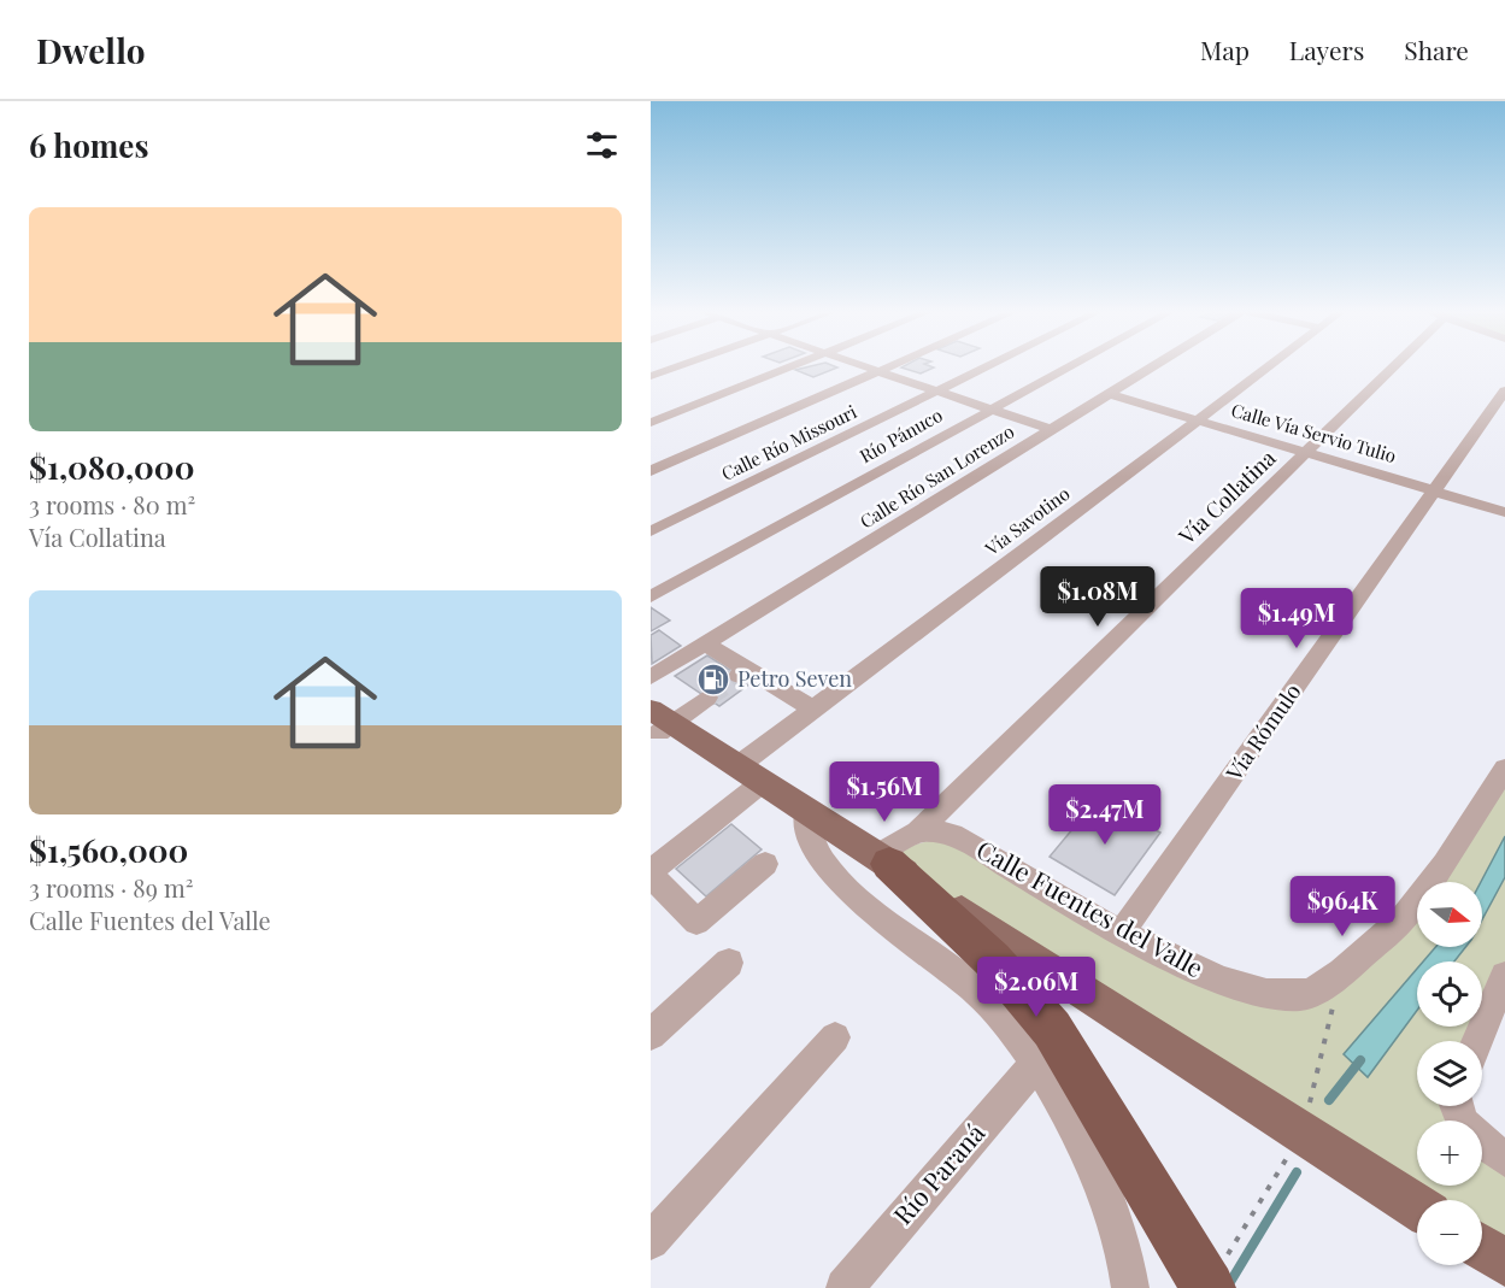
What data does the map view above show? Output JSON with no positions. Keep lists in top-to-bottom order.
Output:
{
  "streets": {
    "street": [
      "Calle Vía Servio Tulio",
      "Río Pánuco",
      "Calle Río Missouri",
      "Calle Río San Lorenzo",
      "Vía Collatina",
      "Vía Savotino",
      "Vía Rómulo",
      "Calle Fuentes del Valle",
      "Río Paraná"
    ]
  },
  "crossings": [
    ["Calle Vía Servio Tulio", "Calle Río San Lorenzo"],
    ["Calle Vía Servio Tulio", "Vía Collatina"],
    ["Calle Vía Servio Tulio", "Vía Savotino"],
    ["Calle Vía Servio Tulio", "Vía Rómulo"],
    ["Vía Collatina", "Calle Fuentes del Valle"],
    ["Vía Rómulo", "Calle Fuentes del Valle"]
  ],
  "places": {
    "fuel station": ["Petro Seven"]
  },
  "north": "right",
  "page": {
    "header": "Dwello",
    "nav": ["Map", "Layers", "Share"],
    "heading": "6 homes",
    "list": [
      {
        "name": "$1,080,000",
        "note": "3 rooms · 80 m² · Vía Collatina"
      },
      {
        "name": "$1,560,000",
        "note": "3 rooms · 89 m² · Calle Fuentes del Valle"
      }
    ],
    "price": [
      "$1.08M",
      "$1.49M",
      "$1.56M",
      "$2.47M",
      "$964K",
      "$2.06M"
    ],
    "map_buttons": ["+", "−"]
  }
}
